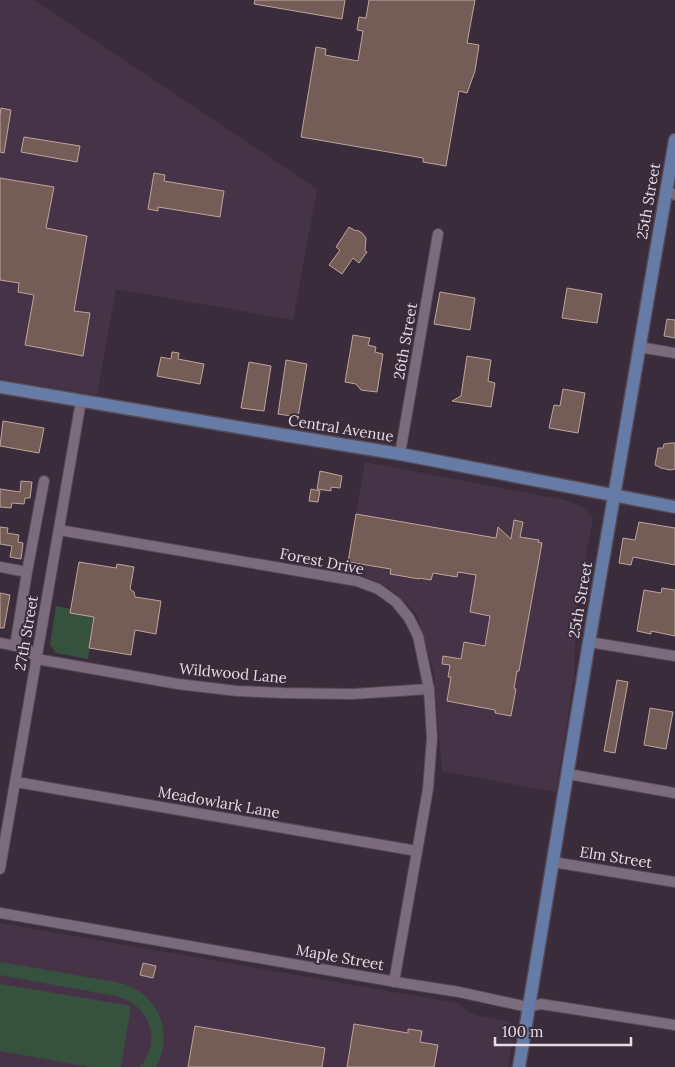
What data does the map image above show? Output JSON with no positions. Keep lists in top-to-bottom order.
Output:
{
  "streets": {
    "main road": ["25th Street", "Central Avenue"],
    "street": [
      "26th Street",
      "Forest Drive",
      "27th Street",
      "Wildwood Lane",
      "Meadowlark Lane",
      "Elm Street",
      "Maple Street"
    ]
  },
  "crossings": [
    ["25th Street", "Central Avenue"],
    ["25th Street", "Elm Street"],
    ["25th Street", "Maple Street"],
    ["26th Street", "Central Avenue"],
    ["Central Avenue", "27th Street"],
    ["Forest Drive", "27th Street"],
    ["Forest Drive", "Wildwood Lane"],
    ["Forest Drive", "Meadowlark Lane"],
    ["Forest Drive", "Maple Street"],
    ["27th Street", "Wildwood Lane"],
    ["27th Street", "Meadowlark Lane"]
  ],
  "scale_bar": "100 m"
}
